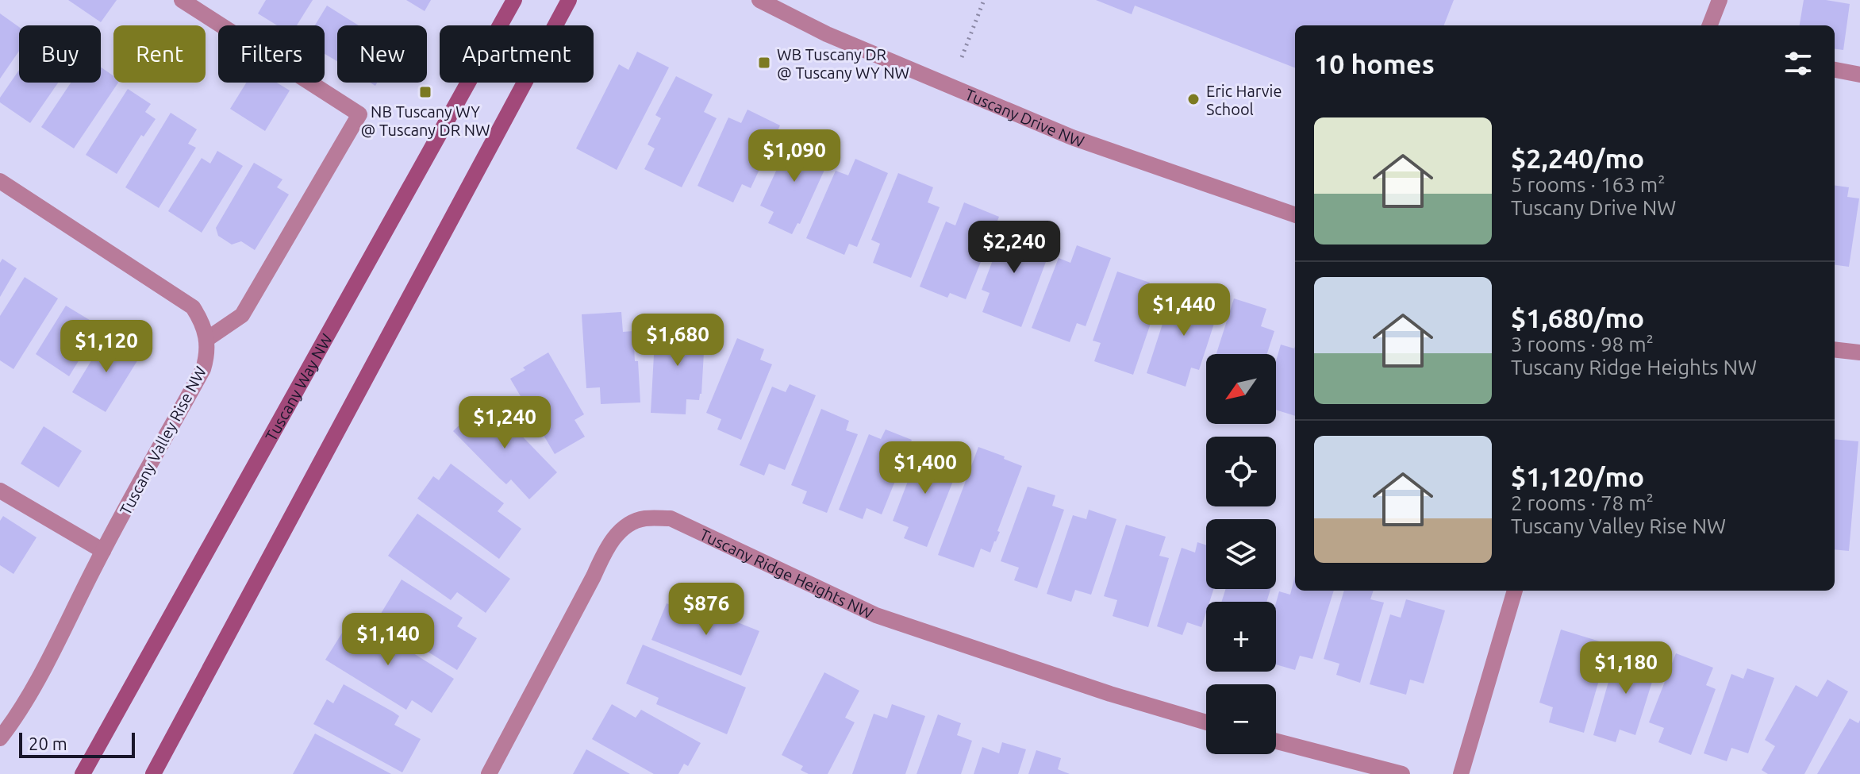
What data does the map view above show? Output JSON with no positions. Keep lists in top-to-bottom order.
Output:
{
  "streets": {
    "street": [
      "Tuscany Drive NW",
      "Tuscany Way NW",
      "Tuscany Valley Rise NW",
      "Tuscany Ridge Heights NW"
    ]
  },
  "places": {
    "transit": ["WB Tuscany DR @ Tuscany WY NW", "NB Tuscany WY @ Tuscany DR NW"],
    "other": ["Eric Harvie School"]
  },
  "scale_bar": "20 m",
  "north": "bottom left",
  "page": {
    "chip": [
      "Buy",
      "Rent",
      "Filters",
      "New",
      "Apartment"
    ],
    "heading": "10 homes",
    "list": [
      {
        "name": "$2,240/mo",
        "note": "5 rooms · 163 m² · Tuscany Drive NW"
      },
      {
        "name": "$1,680/mo",
        "note": "3 rooms · 98 m² · Tuscany Ridge Heights NW"
      },
      {
        "name": "$1,120/mo",
        "note": "2 rooms · 78 m² · Tuscany Valley Rise NW"
      }
    ],
    "price": [
      "$1,090",
      "$2,240",
      "$1,440",
      "$1,680",
      "$1,120",
      "$1,240",
      "$1,400",
      "$876",
      "$1,140",
      "$1,180"
    ],
    "map_buttons": ["+", "−"],
    "scale": "20 m"
  }
}
